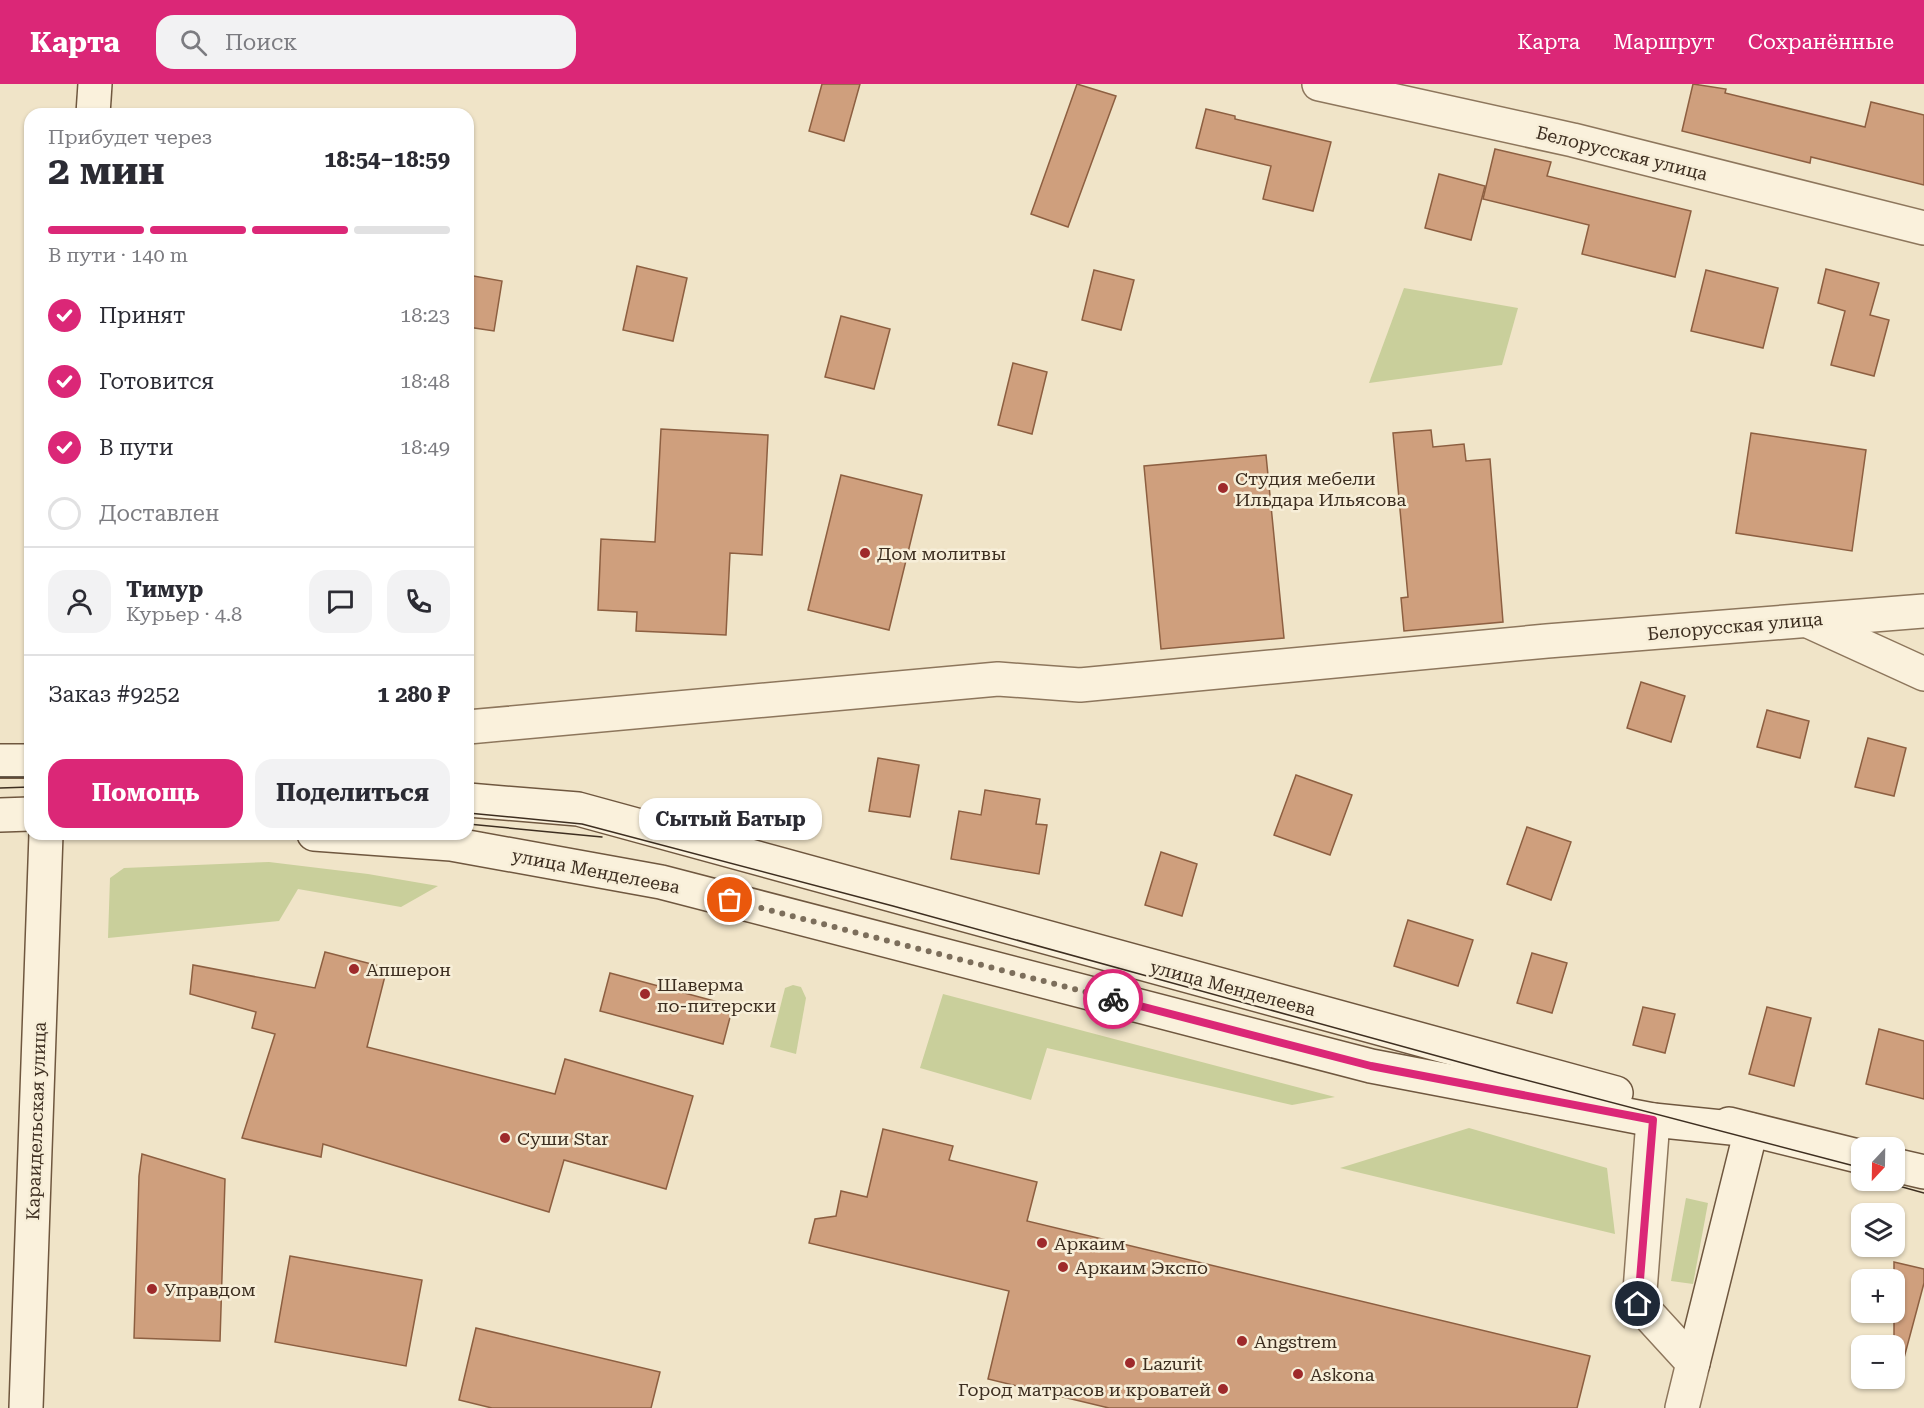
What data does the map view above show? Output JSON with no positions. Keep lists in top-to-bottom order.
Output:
{
  "streets": {
    "street": ["Белорусская улица", "улица Менделеева", "Караидельская улица"]
  },
  "places": [
    "Студия мебели Ильдара Ильясова",
    "Дом молитвы",
    "Сытый Батыр",
    "Апшерон",
    "Шаверма по-питерски",
    "Суши Star",
    "Аркаим",
    "Аркаим Экспо",
    "Управдом",
    "Angstrem",
    "Lazurit",
    "Askona",
    "Город матрасов и кроватей"
  ],
  "north": "bottom",
  "page": {
    "header": "Карта",
    "search": "Поиск",
    "nav": ["Карта", "Маршрут", "Сохранённые"],
    "heading": ["2 мин", "Прибудет через", "18:54–18:59"],
    "panel": [
      "Тимур",
      "Курьер · 4.8",
      "Заказ #9252",
      "1 280 ₽"
    ],
    "bar": "В пути · 140 m",
    "list": [
      ["Принят", "18:23"],
      ["Готовится", "18:48"],
      ["В пути", "18:49"],
      "Доставлен"
    ],
    "buttons": ["Помощь", "Поделиться"],
    "bubble": "Сытый Батыр",
    "map_buttons": ["+", "−"]
  }
}
